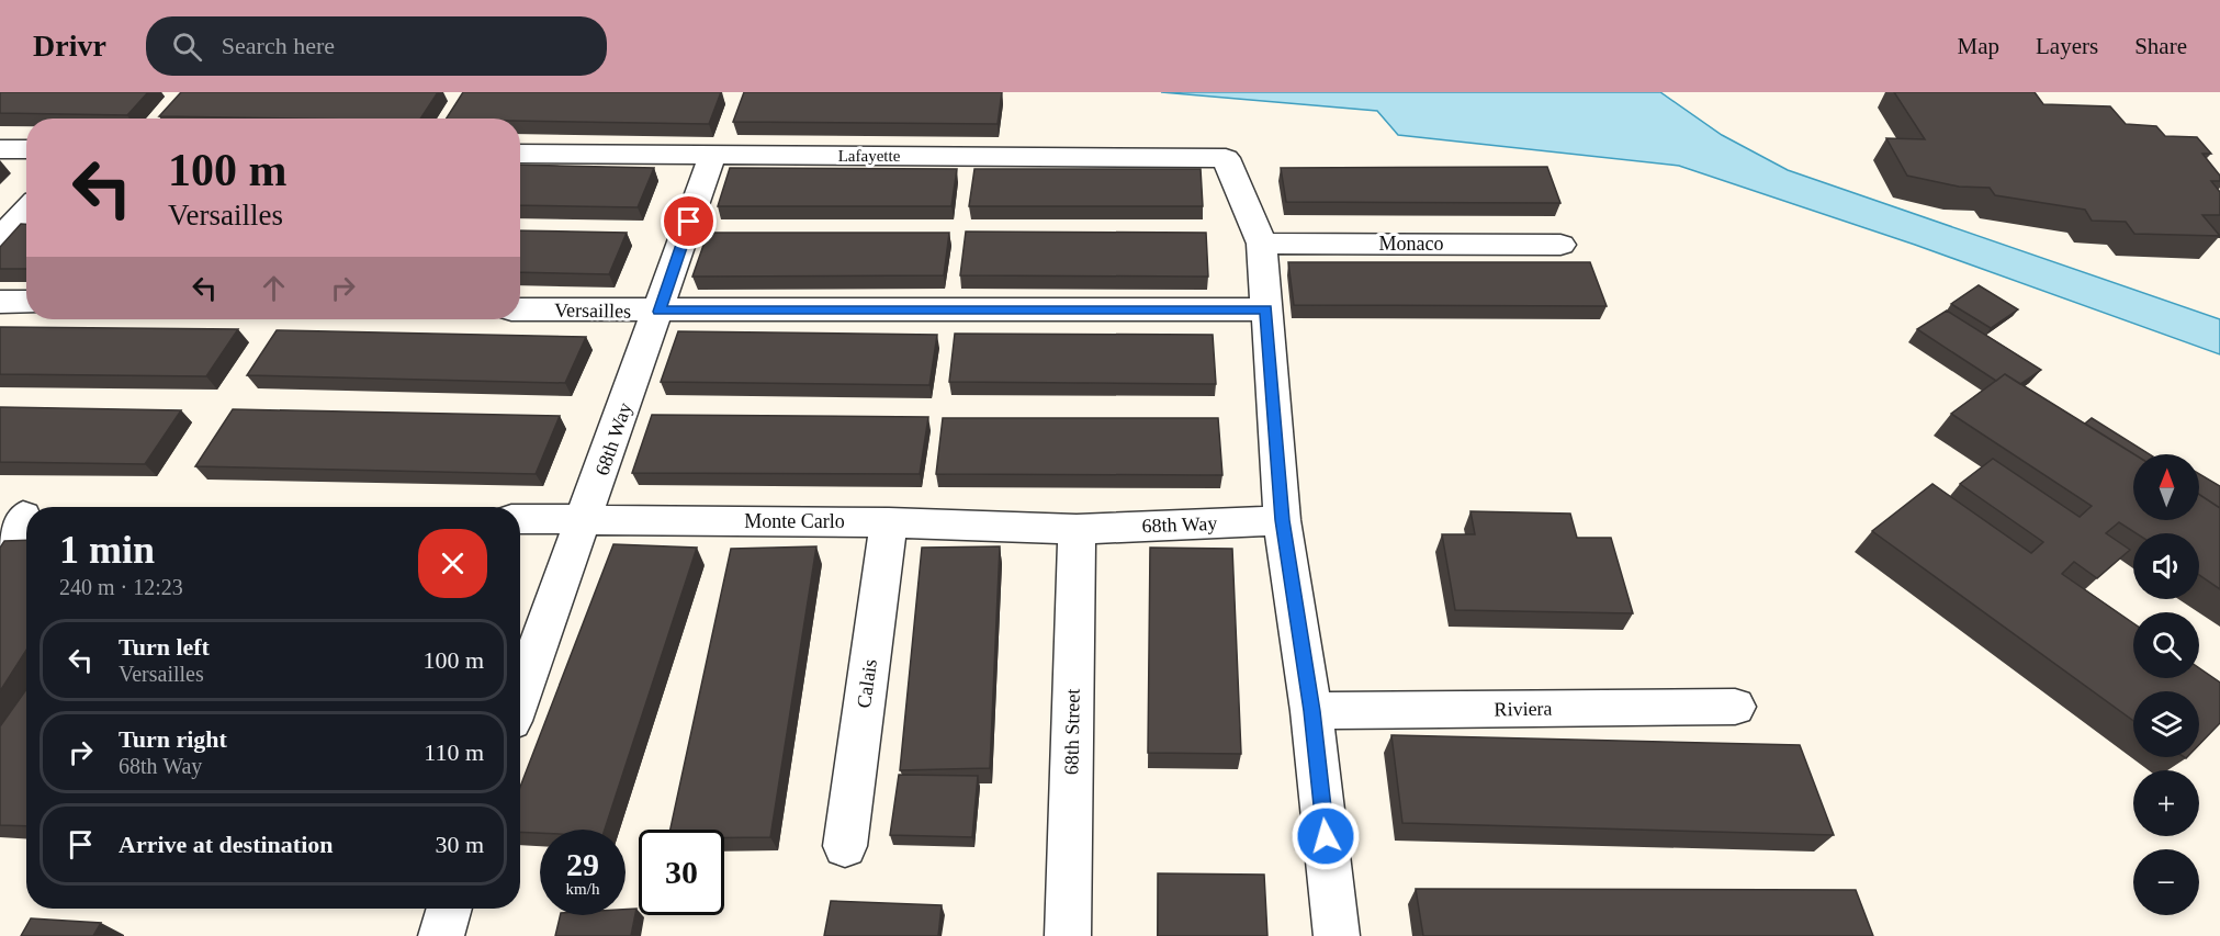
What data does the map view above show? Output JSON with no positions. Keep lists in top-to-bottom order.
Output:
{
  "streets": {
    "street": [
      "Lafayette",
      "Monaco",
      "Versailles",
      "68th Way",
      "Monte Carlo",
      "Calais",
      "Riviera",
      "68th Street"
    ]
  },
  "crossings": [
    ["Lafayette", "Monaco"],
    ["Lafayette", "68th Way"],
    ["Versailles", "68th Way"],
    ["68th Way", "Monte Carlo"],
    ["68th Way", "68th Street"],
    ["Monte Carlo", "Calais"],
    ["Monte Carlo", "68th Street"]
  ],
  "north": "top",
  "page": {
    "header": "Drivr",
    "search": "Search here",
    "nav": ["Map", "Layers", "Share"],
    "turn": ["100 m", "Versailles"],
    "map_buttons": ["+", "−"],
    "heading": ["1 min", "240 m · 12:23"],
    "list": [
      {
        "name": "Turn left",
        "note": "Versailles",
        "value": "100 m"
      },
      {
        "name": "Turn right",
        "note": "68th Way",
        "value": "110 m"
      },
      {
        "name": "Arrive at destination",
        "value": "30 m"
      }
    ],
    "speed": "29 km/h",
    "limit": "30"
  }
}
